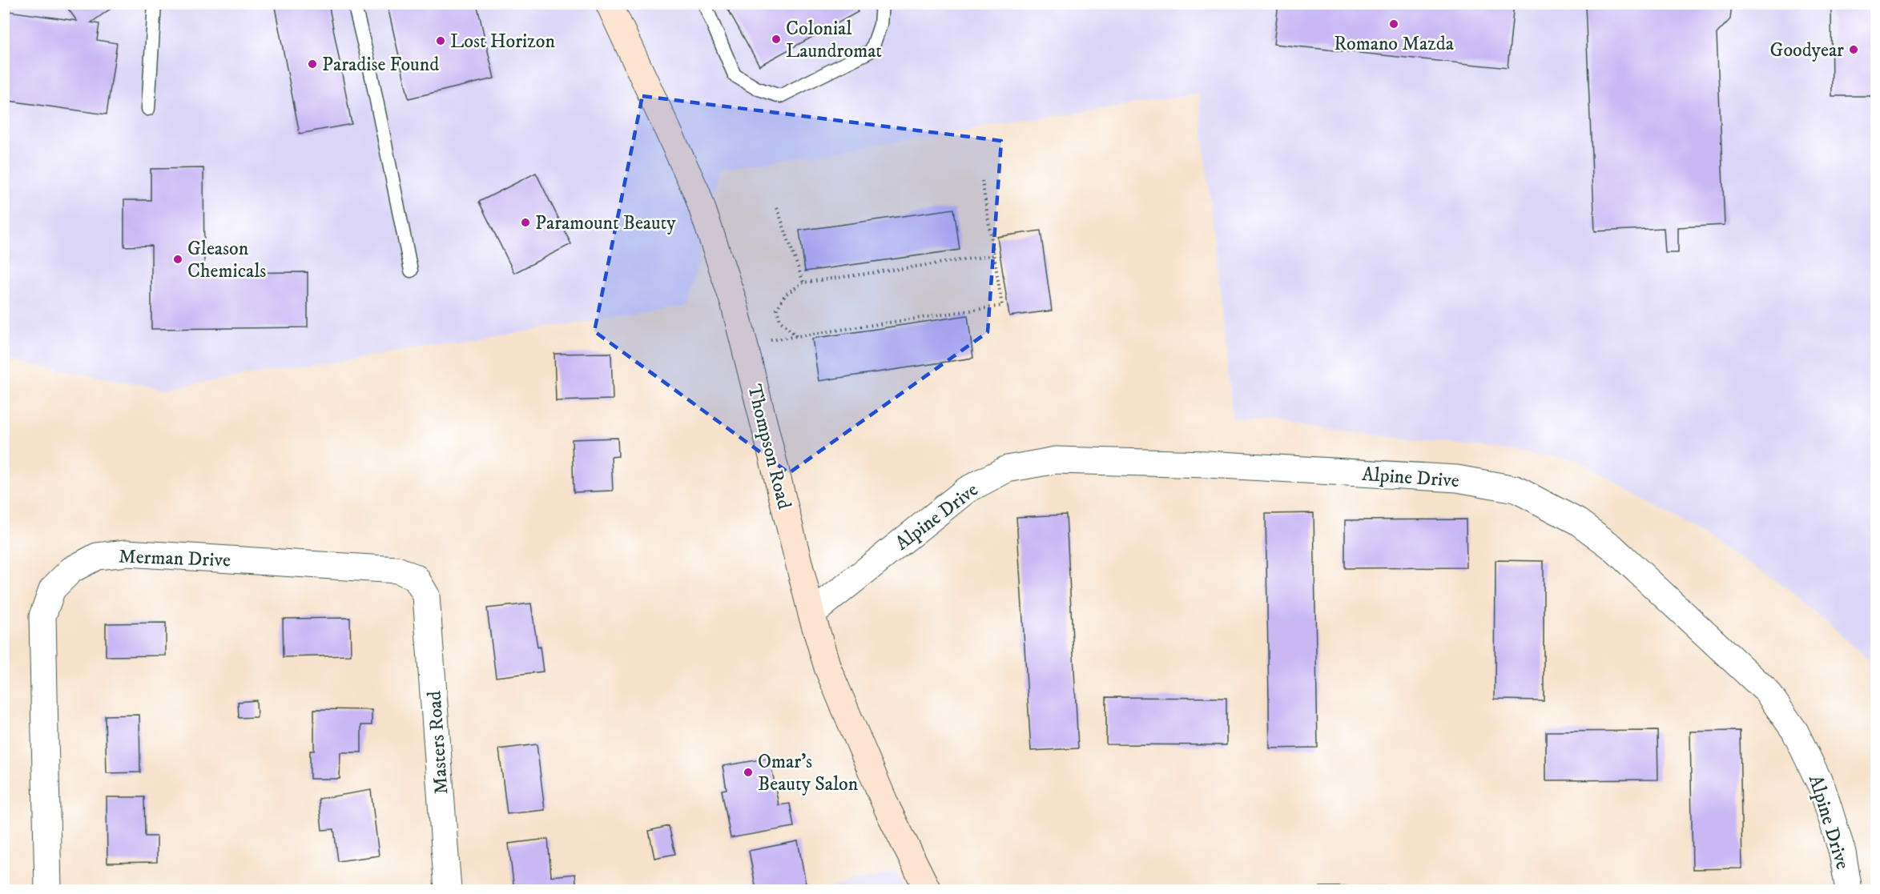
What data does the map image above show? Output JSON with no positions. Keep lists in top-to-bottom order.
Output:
{
  "streets": {
    "street": [
      "Thompson Road",
      "Alpine Drive",
      "Merman Drive",
      "Masters Road"
    ]
  },
  "crossings": [
    ["Thompson Road", "Alpine Drive"],
    ["Merman Drive", "Masters Road"]
  ],
  "places": [
    "Romano Mazda",
    "Colonial Laundromat",
    "Lost Horizon",
    "Goodyear",
    "Paradise Found",
    "Paramount Beauty",
    "Gleason Chemicals",
    "Omar's Beauty Salon"
  ]
}
